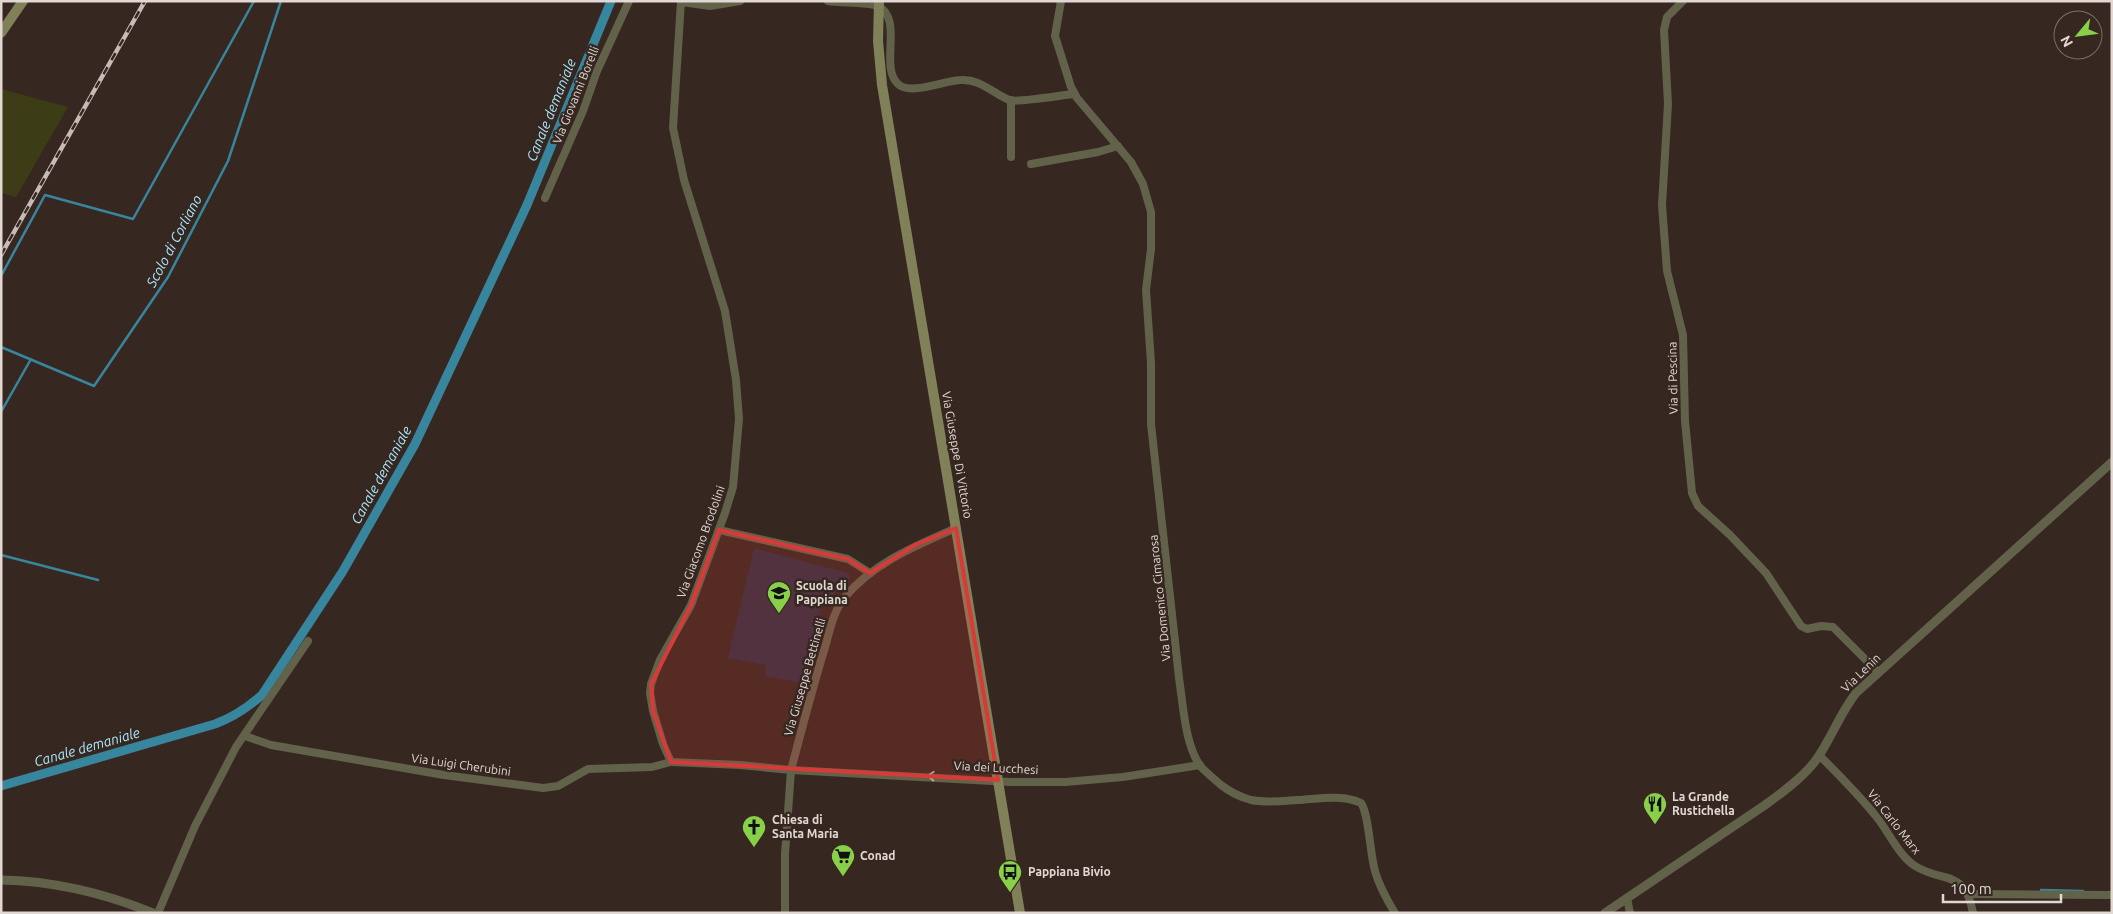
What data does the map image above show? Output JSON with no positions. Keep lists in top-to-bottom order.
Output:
{
  "streets": {
    "main road": ["Via Giuseppe Di Vittorio"],
    "street": [
      "Via Giovanni Borelli",
      "Via di Pescina",
      "Via Giacomo Brodolini",
      "Via Domenico Cimarosa",
      "Via Lenin",
      "Via Giuseppe Bettinelli",
      "Via Luigi Cherubini",
      "Via dei Lucchesi",
      "Via Carlo Marx"
    ]
  },
  "crossings": [
    ["Via di Pescina", "Via Lenin"],
    ["Via Giuseppe Di Vittorio", "Via Giuseppe Bettinelli"],
    ["Via Giuseppe Di Vittorio", "Via dei Lucchesi"],
    ["Via Giacomo Brodolini", "Via Luigi Cherubini"],
    ["Via Domenico Cimarosa", "Via dei Lucchesi"],
    ["Via Lenin", "Via Carlo Marx"],
    ["Via Giuseppe Bettinelli", "Via dei Lucchesi"]
  ],
  "one_way": ["Via dei Lucchesi"],
  "water": ["Canale demaniale", "Scolo di Corliano"],
  "places": {
    "school or university": ["Scuola di Pappiana"],
    "restaurant": ["La Grande Rustichella"],
    "church": ["Chiesa di Santa Maria"],
    "supermarket": ["Conad"],
    "bus stop": ["Pappiana Bivio"]
  },
  "scale_bar": "100 m",
  "north": "bottom left"
}
